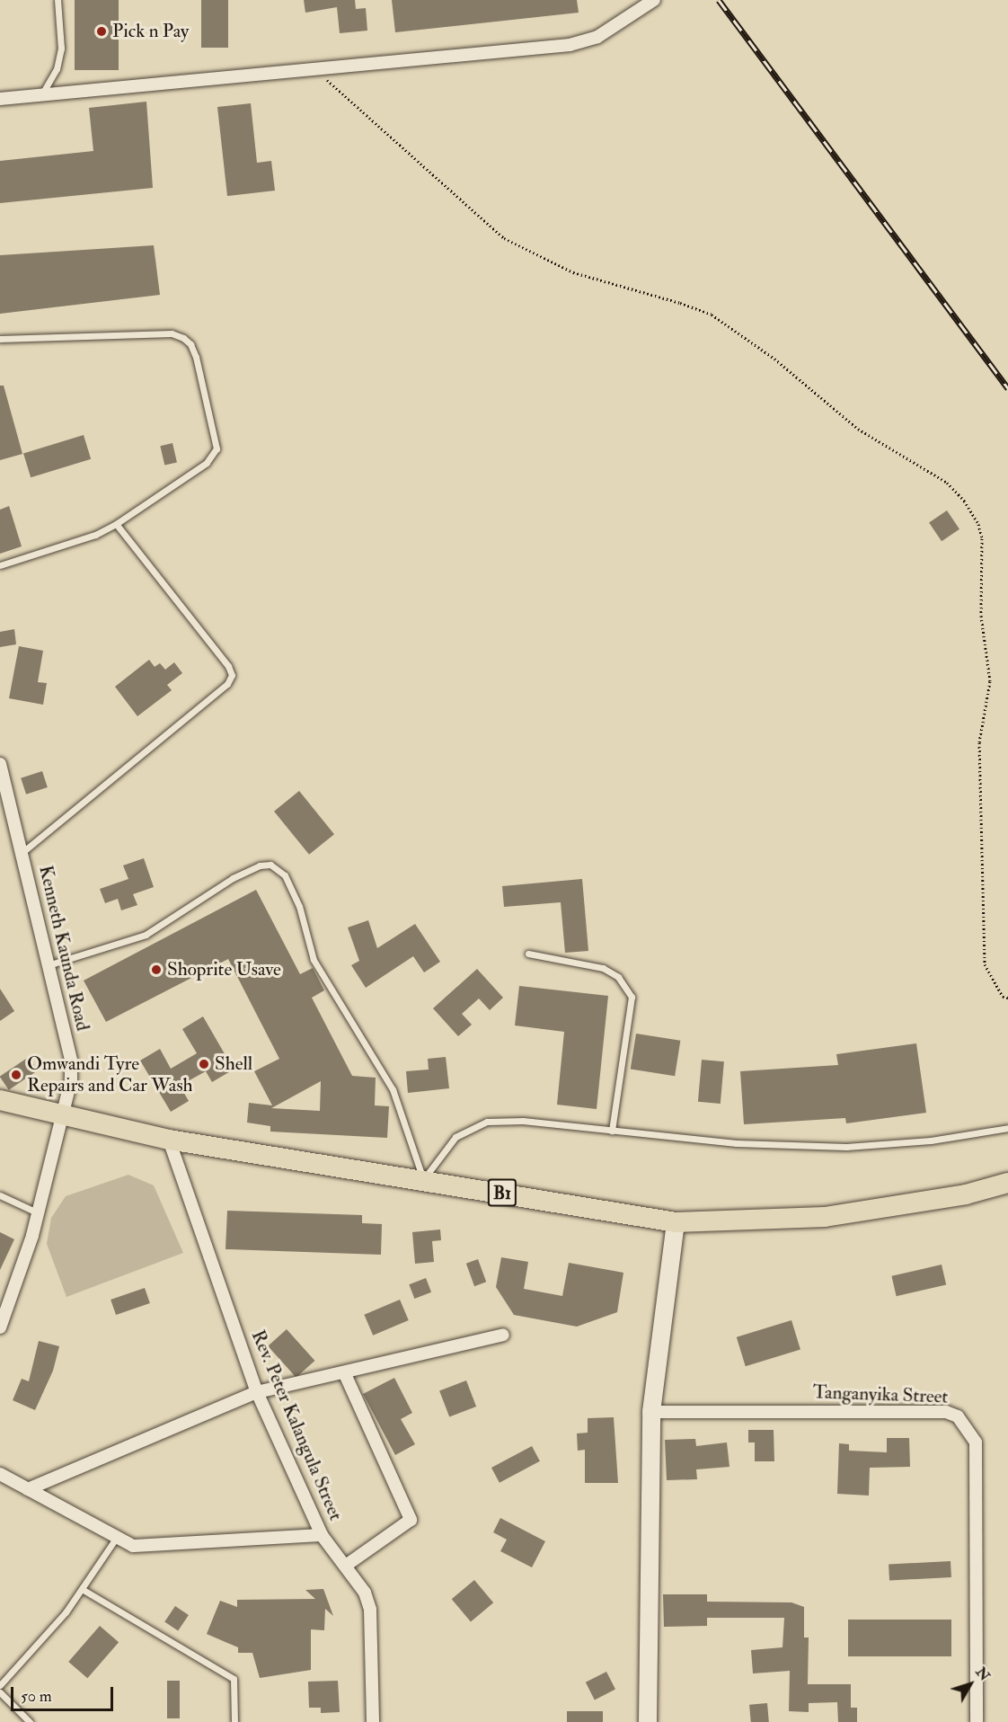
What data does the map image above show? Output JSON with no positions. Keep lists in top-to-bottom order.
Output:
{
  "streets": {
    "main road": ["B1"],
    "street": ["Kenneth Kaunda Road", "Tanganyika Street", "Rev. Peter Kalangula Street"]
  },
  "crossings": [
    ["Kenneth Kaunda Road", "B1"],
    ["B1", "Rev. Peter Kalangula Street"]
  ],
  "places": [
    "Pick n Pay",
    "Shoprite Usave",
    "Shell",
    "Omwandi Tyre Repairs and Car Wash"
  ],
  "scale_bar": "50 m",
  "north": "top right"
}
